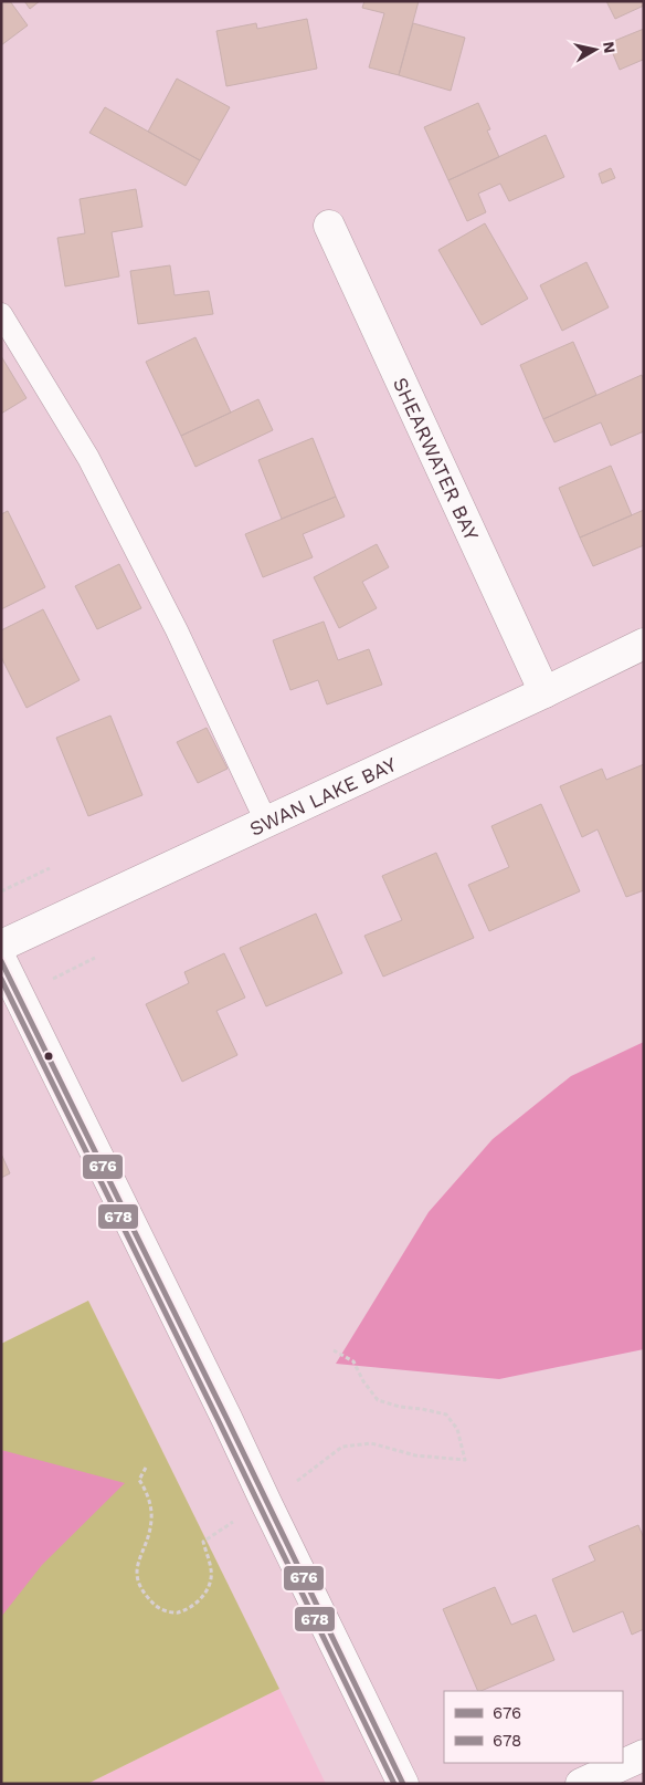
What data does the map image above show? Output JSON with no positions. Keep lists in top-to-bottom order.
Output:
{
  "streets": {
    "street": ["SHEARWATER BAY", "SWAN LAKE BAY"]
  },
  "crossings": [
    ["SHEARWATER BAY", "SWAN LAKE BAY"]
  ],
  "lines": ["transit line 676", "transit line 678"],
  "legend": ["676", "678"],
  "north": "right"
}
